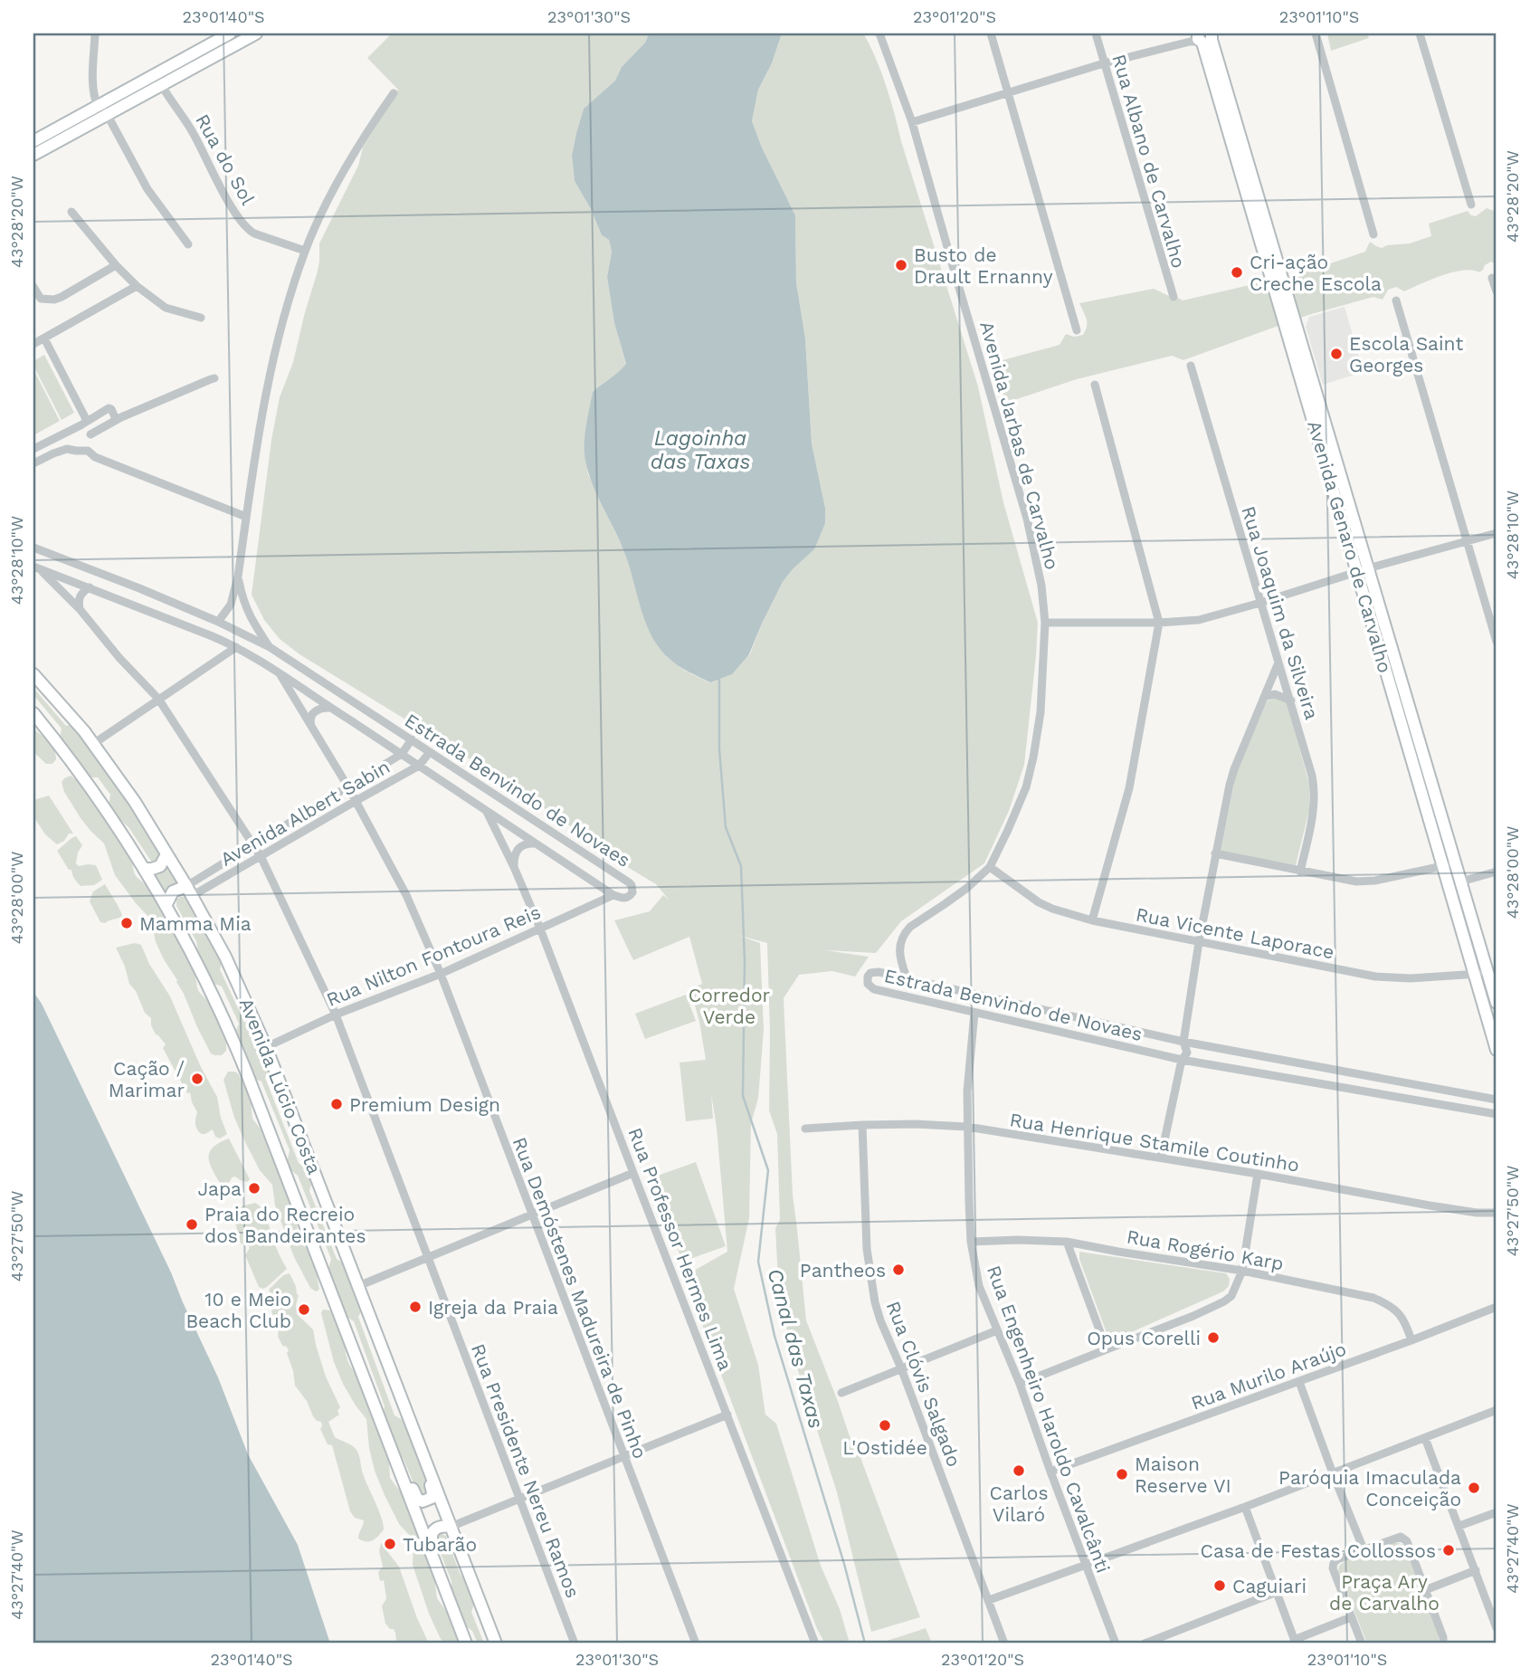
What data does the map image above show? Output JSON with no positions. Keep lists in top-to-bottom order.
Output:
{
  "streets": {
    "main road": ["Avenida Genaro de Carvalho", "Avenida Lúcio Costa"],
    "street": [
      "Rua do Sol",
      "Rua Albano de Carvalho",
      "Avenida Jarbas de Carvalho",
      "Rua Joaquim da Silveira",
      "Estrada Benvindo de Novaes",
      "Avenida Albert Sabin",
      "Rua Vicente Laporace",
      "Rua Nilton Fontoura Reis",
      "Rua Henrique Stamile Coutinho",
      "Rua Professor Hermes Lima",
      "Rua Rogério Karp",
      "Rua Demóstenes Madureira de Pinho",
      "Rua Murilo Araújo",
      "Rua Clóvis Salgado",
      "Rua Engenheiro Haroldo Cavalcânti",
      "Rua Presidente Nereu Ramos"
    ]
  },
  "crossings": [
    ["Avenida Jarbas de Carvalho", "Estrada Benvindo de Novaes"],
    ["Avenida Jarbas de Carvalho", "Rua Vicente Laporace"],
    ["Avenida Genaro de Carvalho", "Rua Vicente Laporace"],
    ["Estrada Benvindo de Novaes", "Avenida Albert Sabin"],
    ["Estrada Benvindo de Novaes", "Rua Nilton Fontoura Reis"],
    ["Estrada Benvindo de Novaes", "Rua Professor Hermes Lima"],
    ["Estrada Benvindo de Novaes", "Rua Demóstenes Madureira de Pinho"],
    ["Estrada Benvindo de Novaes", "Rua Engenheiro Haroldo Cavalcânti"],
    ["Estrada Benvindo de Novaes", "Rua Presidente Nereu Ramos"],
    ["Avenida Albert Sabin", "Avenida Lúcio Costa"],
    ["Avenida Albert Sabin", "Rua Demóstenes Madureira de Pinho"],
    ["Avenida Albert Sabin", "Rua Presidente Nereu Ramos"],
    ["Rua Nilton Fontoura Reis", "Avenida Lúcio Costa"],
    ["Rua Nilton Fontoura Reis", "Rua Professor Hermes Lima"],
    ["Rua Nilton Fontoura Reis", "Rua Demóstenes Madureira de Pinho"],
    ["Rua Nilton Fontoura Reis", "Rua Presidente Nereu Ramos"],
    ["Rua Henrique Stamile Coutinho", "Rua Clóvis Salgado"],
    ["Rua Henrique Stamile Coutinho", "Rua Engenheiro Haroldo Cavalcânti"],
    ["Rua Rogério Karp", "Rua Murilo Araújo"],
    ["Rua Rogério Karp", "Rua Engenheiro Haroldo Cavalcânti"],
    ["Rua Murilo Araújo", "Rua Engenheiro Haroldo Cavalcânti"]
  ],
  "water": ["Lagoinha das Taxas", "Canal das Taxas"],
  "parks": ["Corredor Verde", "Praça Ary de Carvalho"],
  "places": [
    "Busto de Drault Ernanny",
    "Cri-ação Creche Escola",
    "Escola Saint Georges",
    "Mamma Mia",
    "Cação / Marimar",
    "Premium Design",
    "Japa",
    "Praia do Recreio dos Bandeirantes",
    "Pantheos",
    "Igreja da Praia",
    "10 e Meio Beach Club",
    "Opus Corelli",
    "L'Ostidée",
    "Carlos Vilaró",
    "Maison Reserve VI",
    "Paróquia Imaculada Conceição",
    "Tubarão",
    "Casa de Festas Collossos",
    "Caguiari"
  ],
  "coordinates": [
    "23°01'40\"S",
    "23°01'30\"S",
    "23°01'20\"S",
    "23°01'10\"S",
    "43°28'20\"W",
    "43°28'10\"W",
    "43°28'00\"W",
    "43°27'50\"W",
    "43°27'40\"W"
  ]
}
